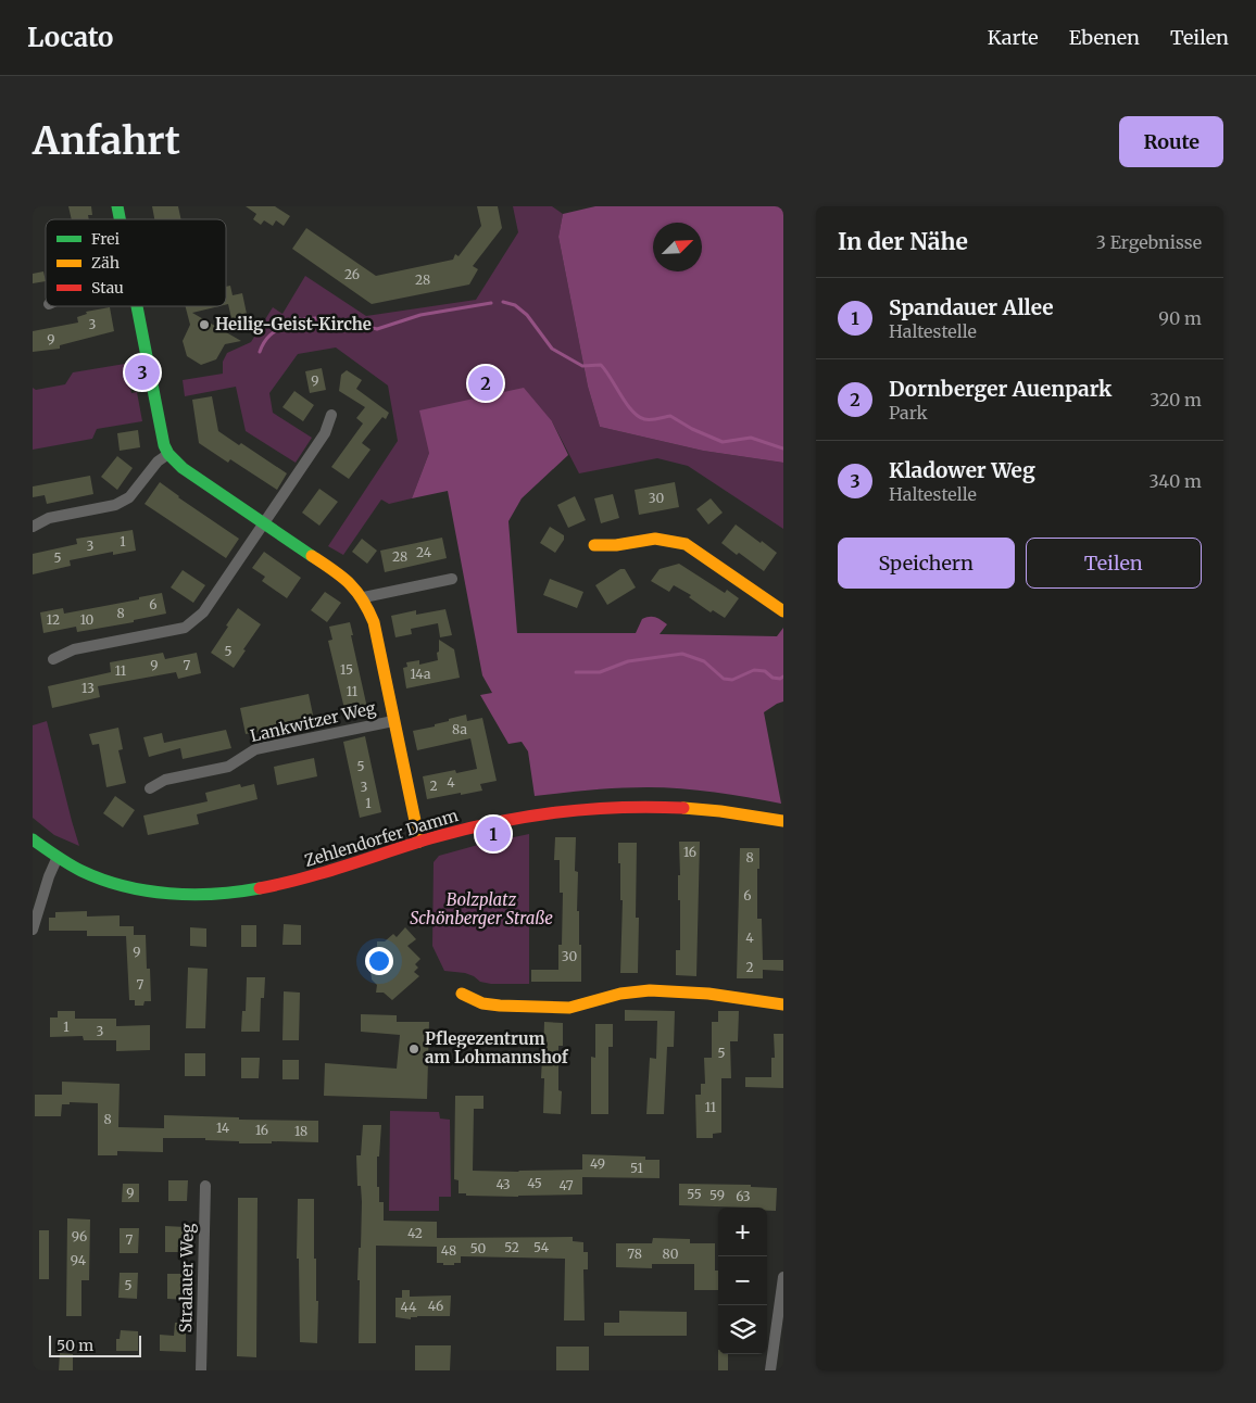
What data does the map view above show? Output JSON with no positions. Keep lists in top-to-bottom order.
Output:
{
  "streets": {
    "street": ["Lankwitzer Weg", "Zehlendorfer Damm", "Stralauer Weg"]
  },
  "parks": ["Bolzplatz Schönberger Straße"],
  "places": ["Heilig-Geist-Kirche", "Pflegezentrum am Lohmannshof"],
  "house_numbers": [
    "26",
    "28",
    "3",
    "9",
    "9",
    "30",
    "1",
    "3",
    "24",
    "28",
    "5",
    "6",
    "8",
    "12",
    "10",
    "5",
    "9",
    "7",
    "15",
    "11",
    "14a",
    "13",
    "11",
    "8a",
    "5",
    "4",
    "2",
    "3",
    "1",
    "16",
    "8",
    "6",
    "4",
    "9",
    "30",
    "2",
    "7",
    "1",
    "3",
    "5",
    "11",
    "8",
    "14",
    "16",
    "18",
    "49",
    "51",
    "45",
    "43",
    "47",
    "9",
    "55",
    "59",
    "63",
    "42",
    "96",
    "7",
    "52",
    "54",
    "50",
    "48",
    "78",
    "80",
    "94",
    "5",
    "46",
    "44"
  ],
  "legend": ["Frei", "Zäh", "Stau"],
  "scale_bar": "50 m",
  "north": "top right",
  "page": {
    "header": "Locato",
    "nav": ["Karte", "Ebenen", "Teilen"],
    "buttons": [
      "Route",
      ["Speichern", "Teilen"]
    ],
    "title": "Anfahrt",
    "heading": ["In der Nähe", "3 Ergebnisse"],
    "list": [
      {
        "mark": "1",
        "name": "Spandauer Allee",
        "note": "Haltestelle",
        "value": "90 m"
      },
      {
        "mark": "2",
        "name": "Dornberger Auenpark",
        "note": "Park",
        "value": "320 m"
      },
      {
        "mark": "3",
        "name": "Kladower Weg",
        "note": "Haltestelle",
        "value": "340 m"
      }
    ],
    "pins": ["3", "2", "1"],
    "map_buttons": ["+", "−"],
    "scale": "50 m"
  }
}
